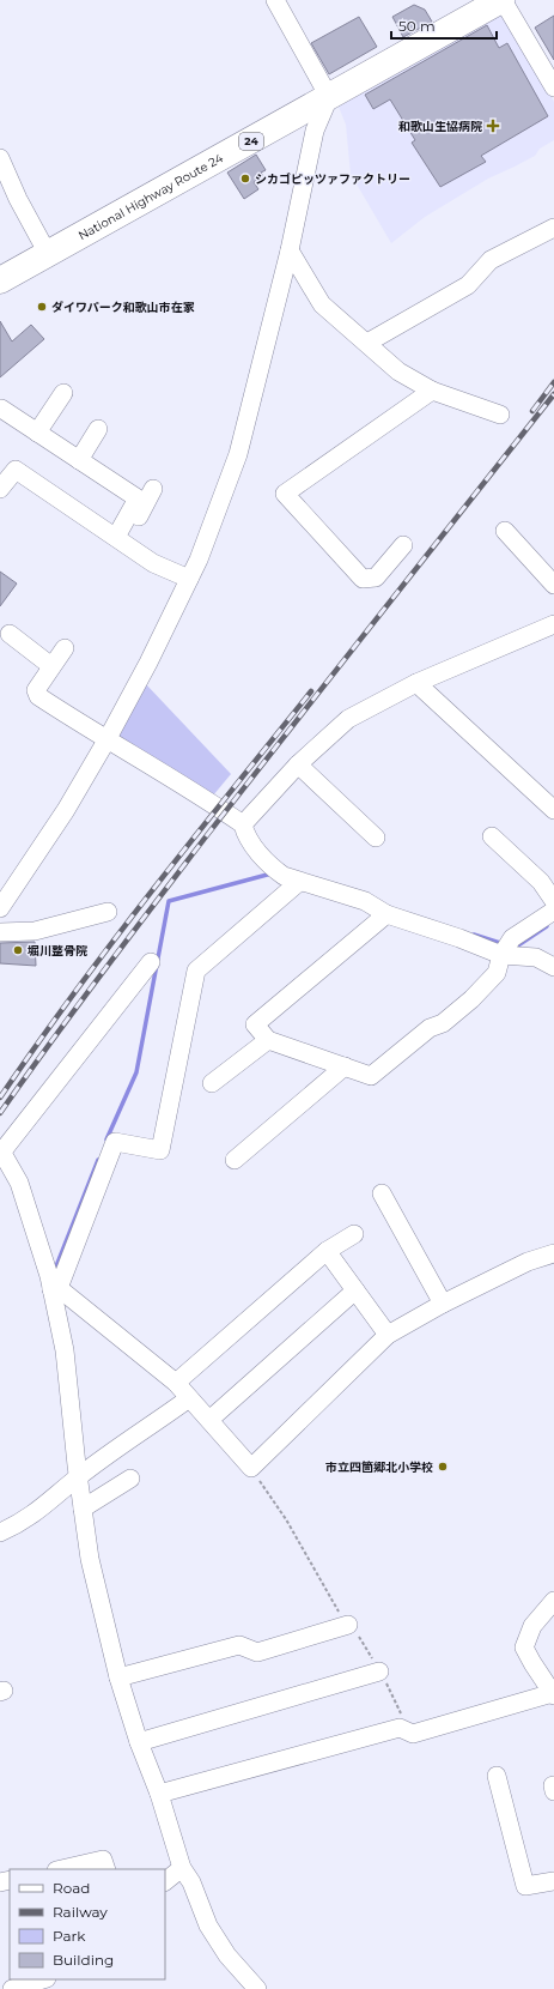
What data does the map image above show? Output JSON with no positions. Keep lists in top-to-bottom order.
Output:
{
  "streets": {
    "highway": ["24", "National Highway Route 24"]
  },
  "places": {
    "health": ["和歌山生協病院"],
    "other": [
      "シカゴピッツァファクトリー",
      "ダイワパーク和歌山市在家",
      "堀川整骨院",
      "市立四箇郷北小学校"
    ]
  },
  "legend": [
    "Road",
    "Railway",
    "Park",
    "Building"
  ],
  "scale_bar": "50 m"
}
